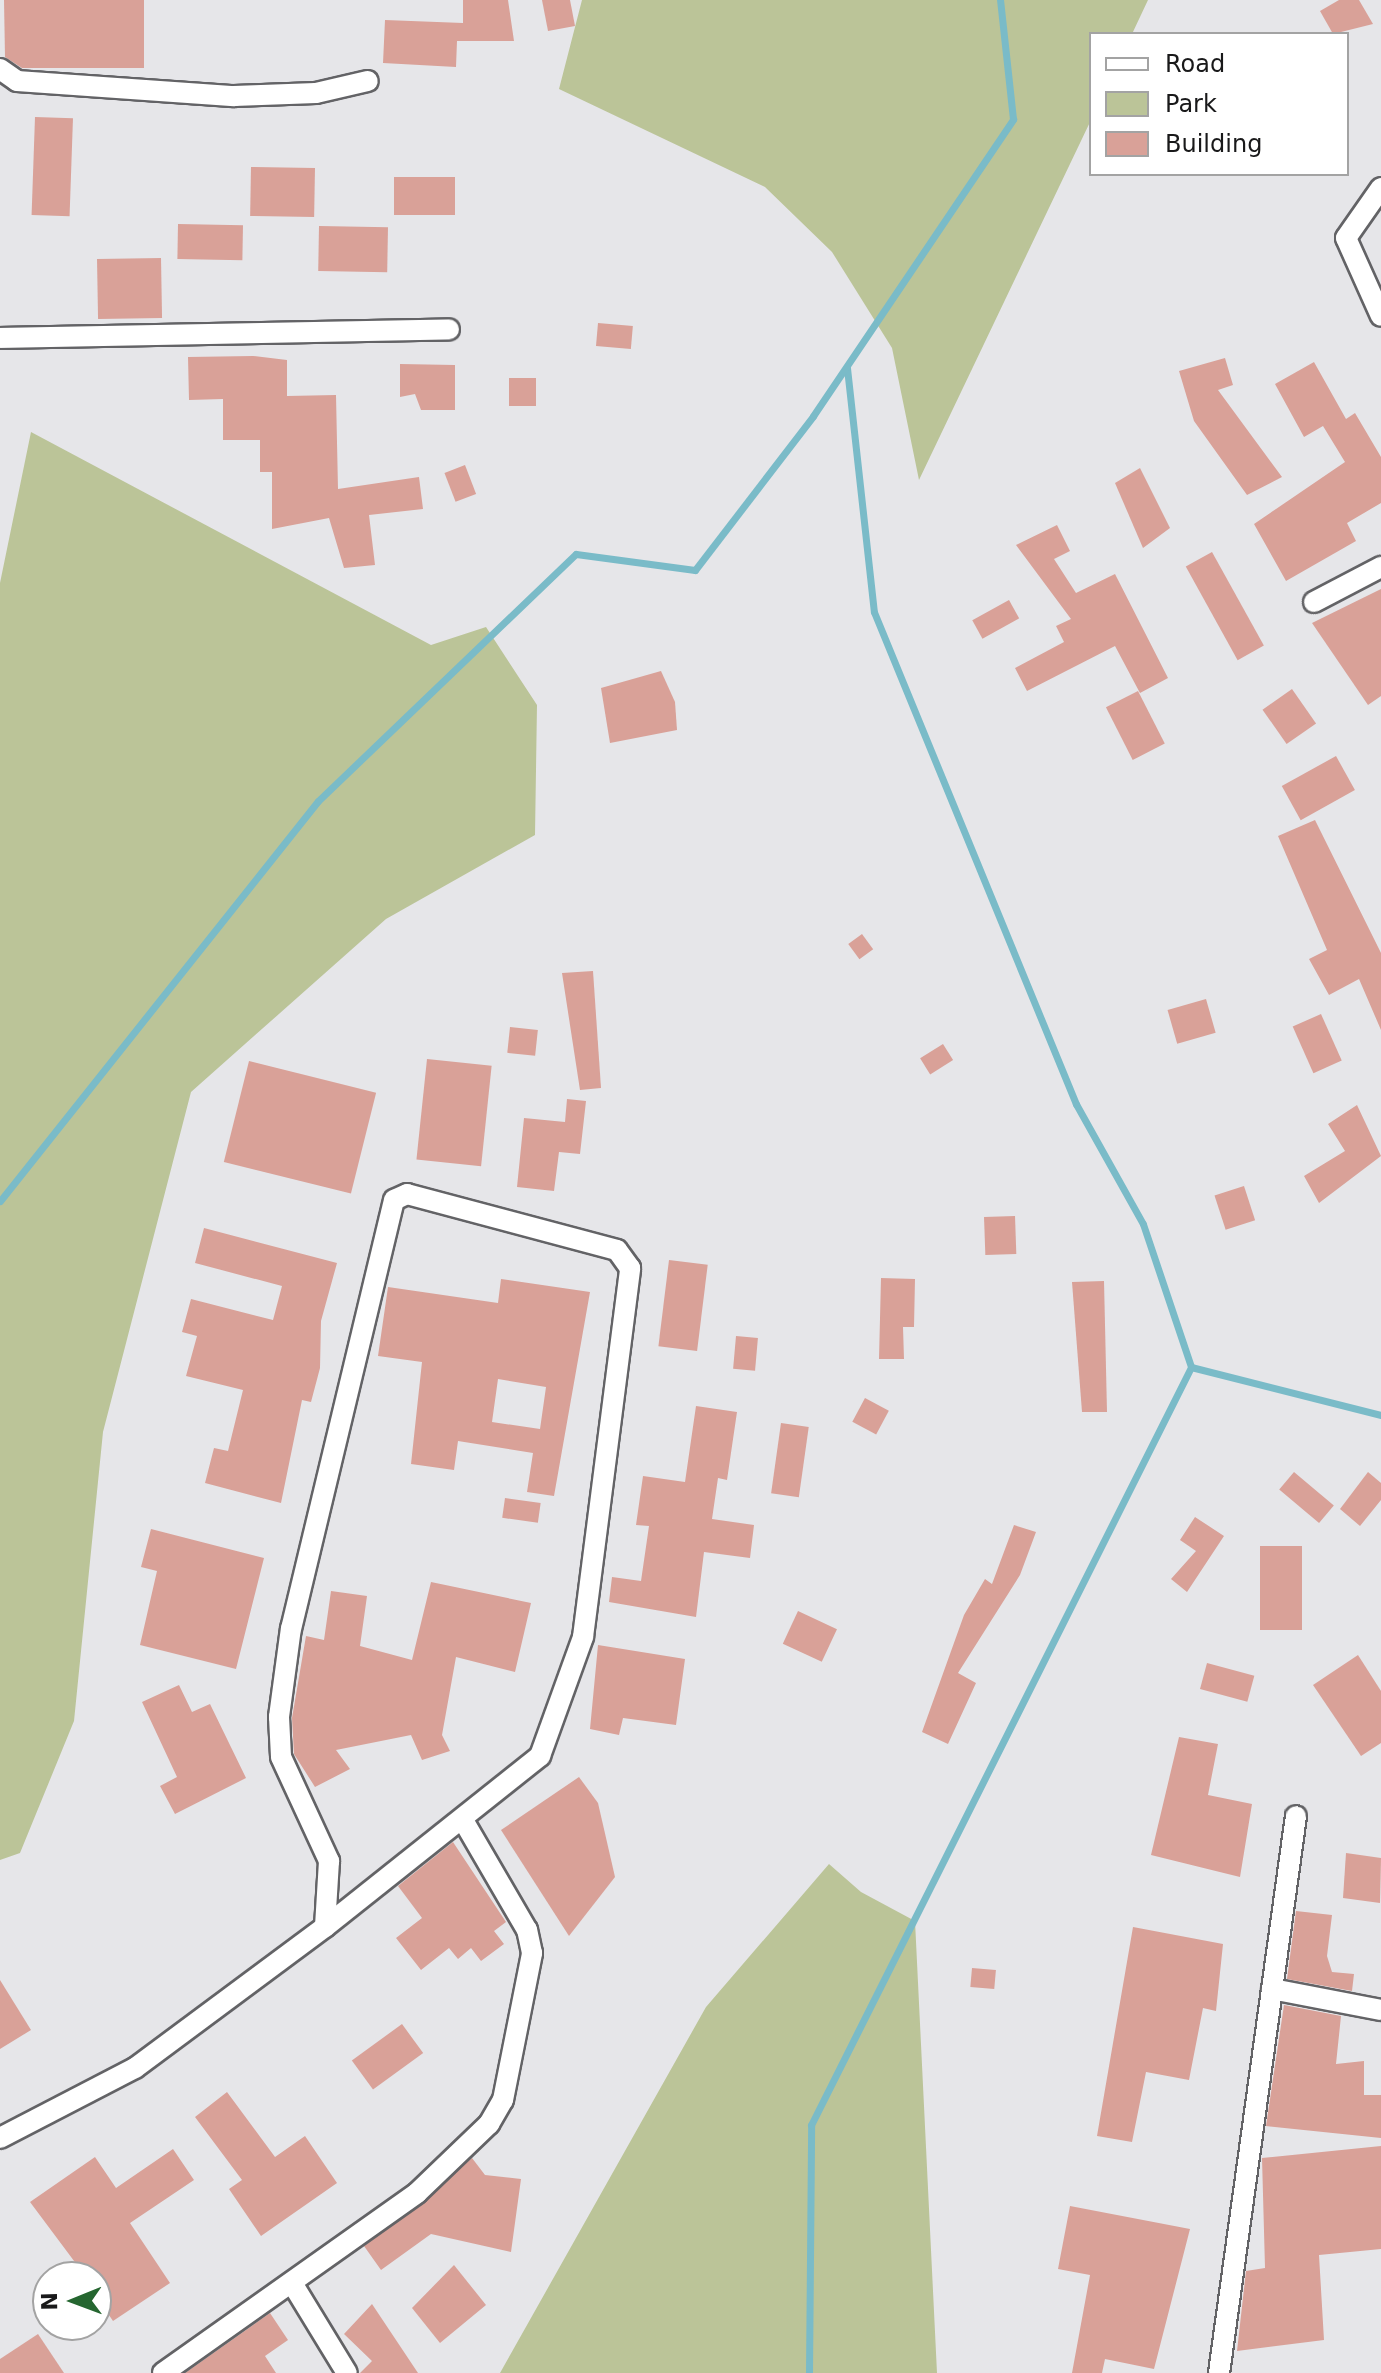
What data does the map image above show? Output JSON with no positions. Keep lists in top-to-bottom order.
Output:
{
  "legend": ["Road", "Park", "Building"],
  "north": "left"
}
